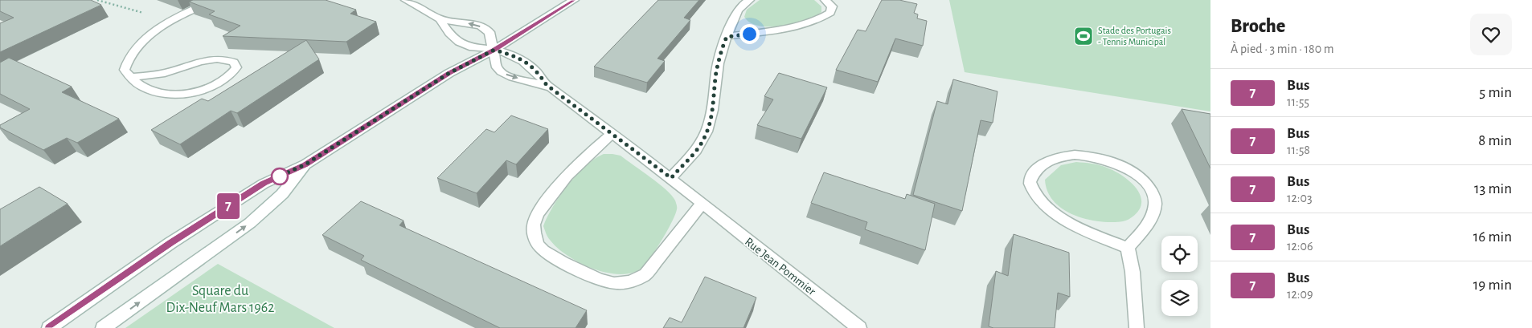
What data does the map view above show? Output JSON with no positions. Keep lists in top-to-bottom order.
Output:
{
  "streets": {
    "street": ["Rue Jean Pommier"]
  },
  "parks": ["Square du Dix-Neuf Mars 1962"],
  "places": {
    "sports": ["Stade des Portugais - Tennis Municipal"]
  },
  "lines": ["bus line 7"],
  "page": {
    "on_map": "7",
    "heading": ["Broche", "À pied · 3 min · 180 m"],
    "list": [
      {
        "mark": "7",
        "name": "Bus",
        "note": "11:55",
        "value": "5 min"
      },
      {
        "mark": "7",
        "name": "Bus",
        "note": "11:58",
        "value": "8 min"
      },
      {
        "mark": "7",
        "name": "Bus",
        "note": "12:03",
        "value": "13 min"
      },
      {
        "mark": "7",
        "name": "Bus",
        "note": "12:06",
        "value": "16 min"
      },
      {
        "mark": "7",
        "name": "Bus",
        "note": "12:09",
        "value": "19 min"
      }
    ]
  }
}
